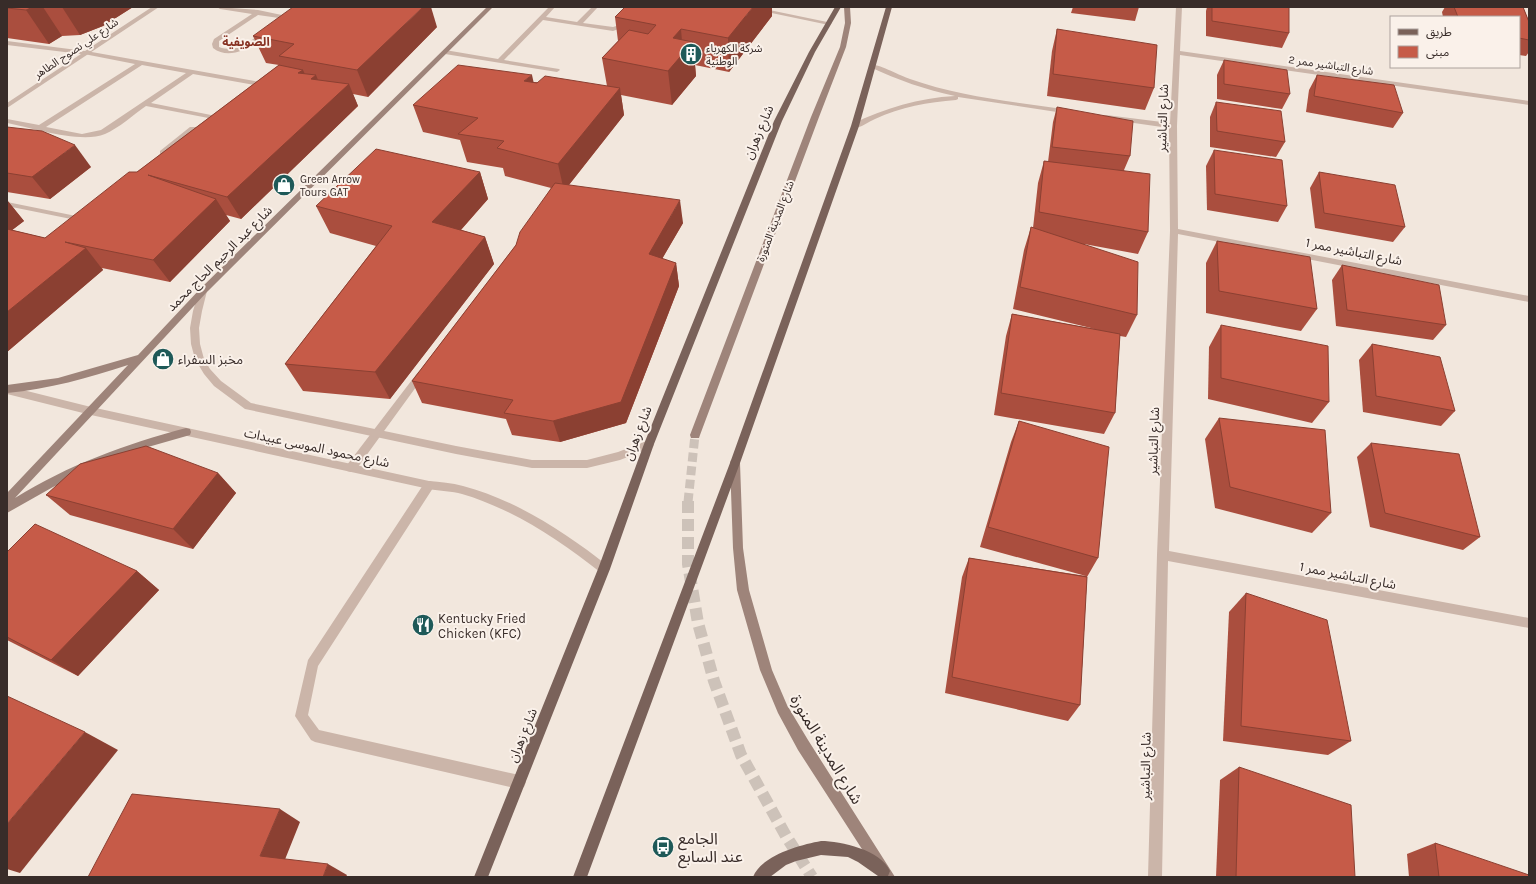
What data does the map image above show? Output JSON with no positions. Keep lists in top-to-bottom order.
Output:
{
  "streets": {
    "main road": ["شارع زهران"],
    "street": [
      "شارع علي نصوح الطاهر",
      "شارع التباشير ممر 2",
      "شارع التباشير",
      "شارع المدينة المنورة",
      "شارع التباشير ممر 1",
      "شارع عبد الرحيم الحاج محمد",
      "شارع محمود الموسى عبيدات"
    ]
  },
  "crossings": [
    ["شارع التباشير ممر 2", "شارع التباشير"],
    ["شارع التباشير", "شارع التباشير ممر 1"],
    ["شارع زهران", "شارع محمود الموسى عبيدات"],
    ["شارع عبد الرحيم الحاج محمد", "شارع محمود الموسى عبيدات"]
  ],
  "districts": ["الصويفية"],
  "places": {
    "building": ["شركة الكهرباء الوطنية"],
    "shop": ["Green Arrow Tours GAT", "مخبز السفراء"],
    "restaurant": ["Kentucky Fried Chicken (KFC)"],
    "bus stop": ["الجامع عند السابع"]
  },
  "legend": ["طريق", "مبنى"]
}
